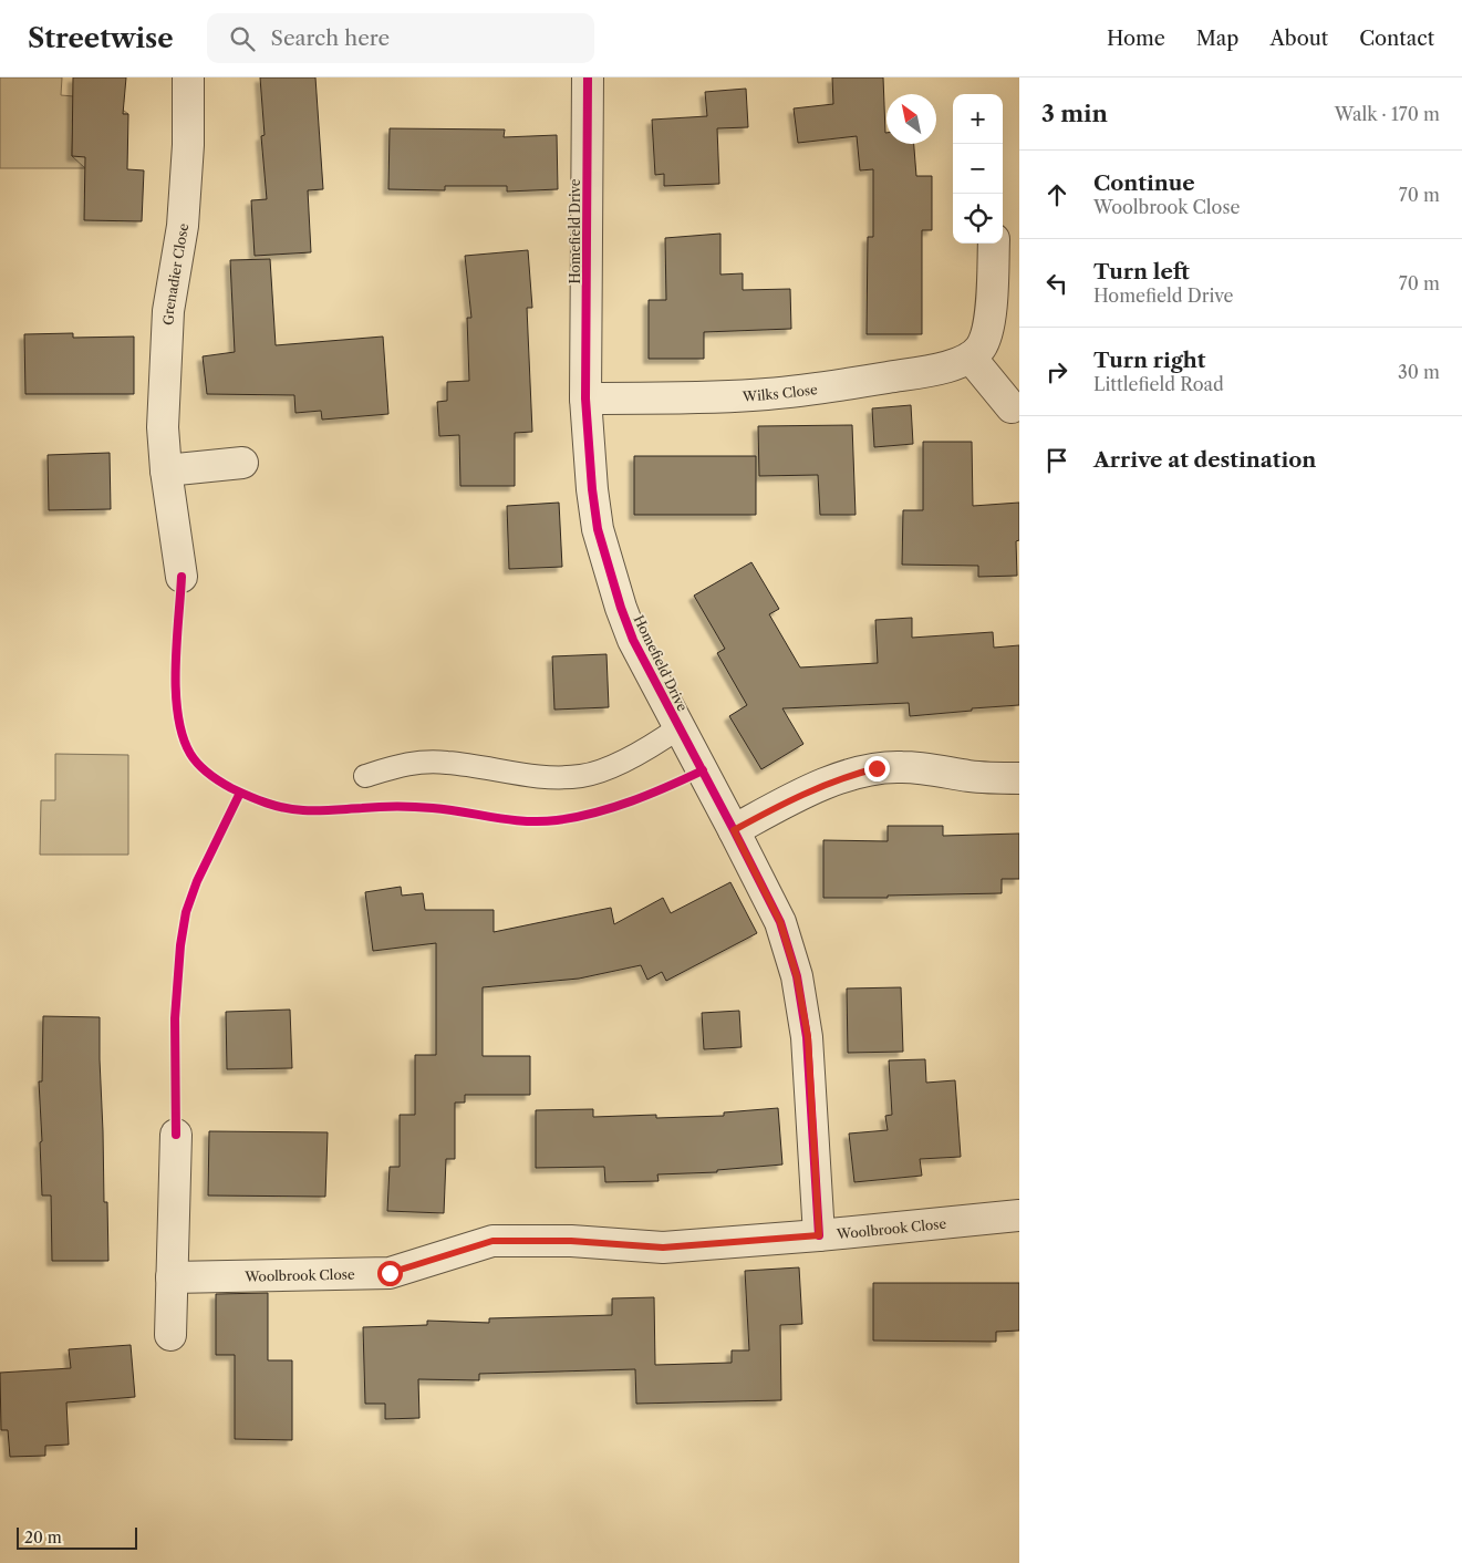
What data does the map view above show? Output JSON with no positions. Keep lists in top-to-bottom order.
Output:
{
  "streets": {
    "street": [
      "Homefield Drive",
      "Grenadier Close",
      "Wilks Close",
      "Woolbrook Close"
    ]
  },
  "crossings": [
    ["Homefield Drive", "Wilks Close"],
    ["Homefield Drive", "Woolbrook Close"]
  ],
  "scale_bar": "20 m",
  "north": "top left",
  "page": {
    "header": "Streetwise",
    "search": "Search here",
    "nav": [
      "Home",
      "Map",
      "About",
      "Contact"
    ],
    "heading": ["3 min", "Walk · 170 m"],
    "map_buttons": ["+", "−"],
    "list": [
      ["Continue", "Woolbrook Close", "70 m"],
      ["Turn left", "Homefield Drive", "70 m"],
      ["Turn right", "Littlefield Road", "30 m"],
      "Arrive at destination"
    ],
    "scale": "20 m"
  }
}
